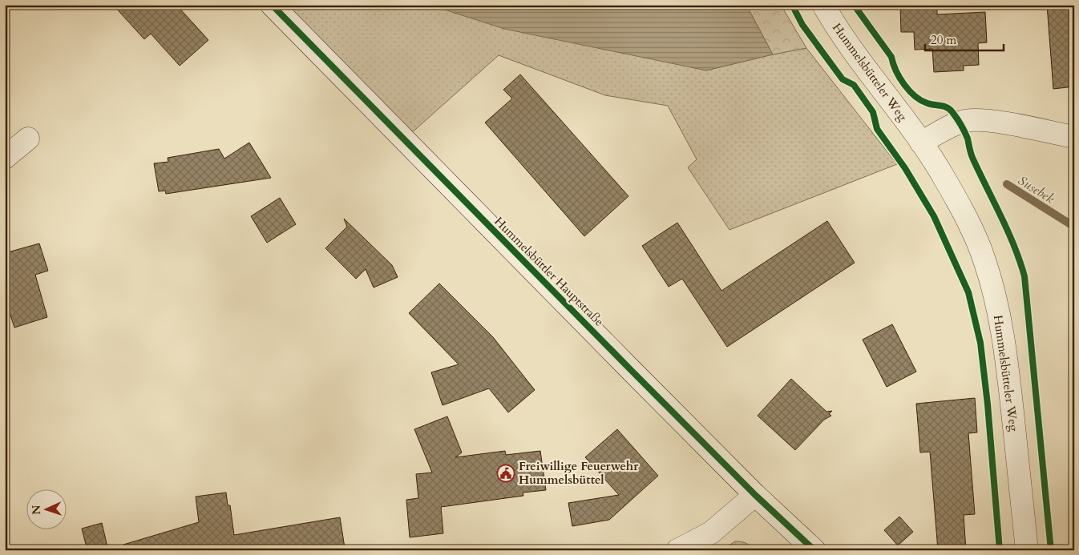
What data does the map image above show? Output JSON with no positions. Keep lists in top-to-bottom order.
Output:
{
  "streets": {
    "street": ["Hummelsbütteler Weg", "Hummelsbüttler Hauptstraße"]
  },
  "water": ["Susebek"],
  "places": {
    "public building": ["Freiwillige Feuerwehr Hummelsbüttel"]
  },
  "scale_bar": "20 m",
  "north": "left"
}
